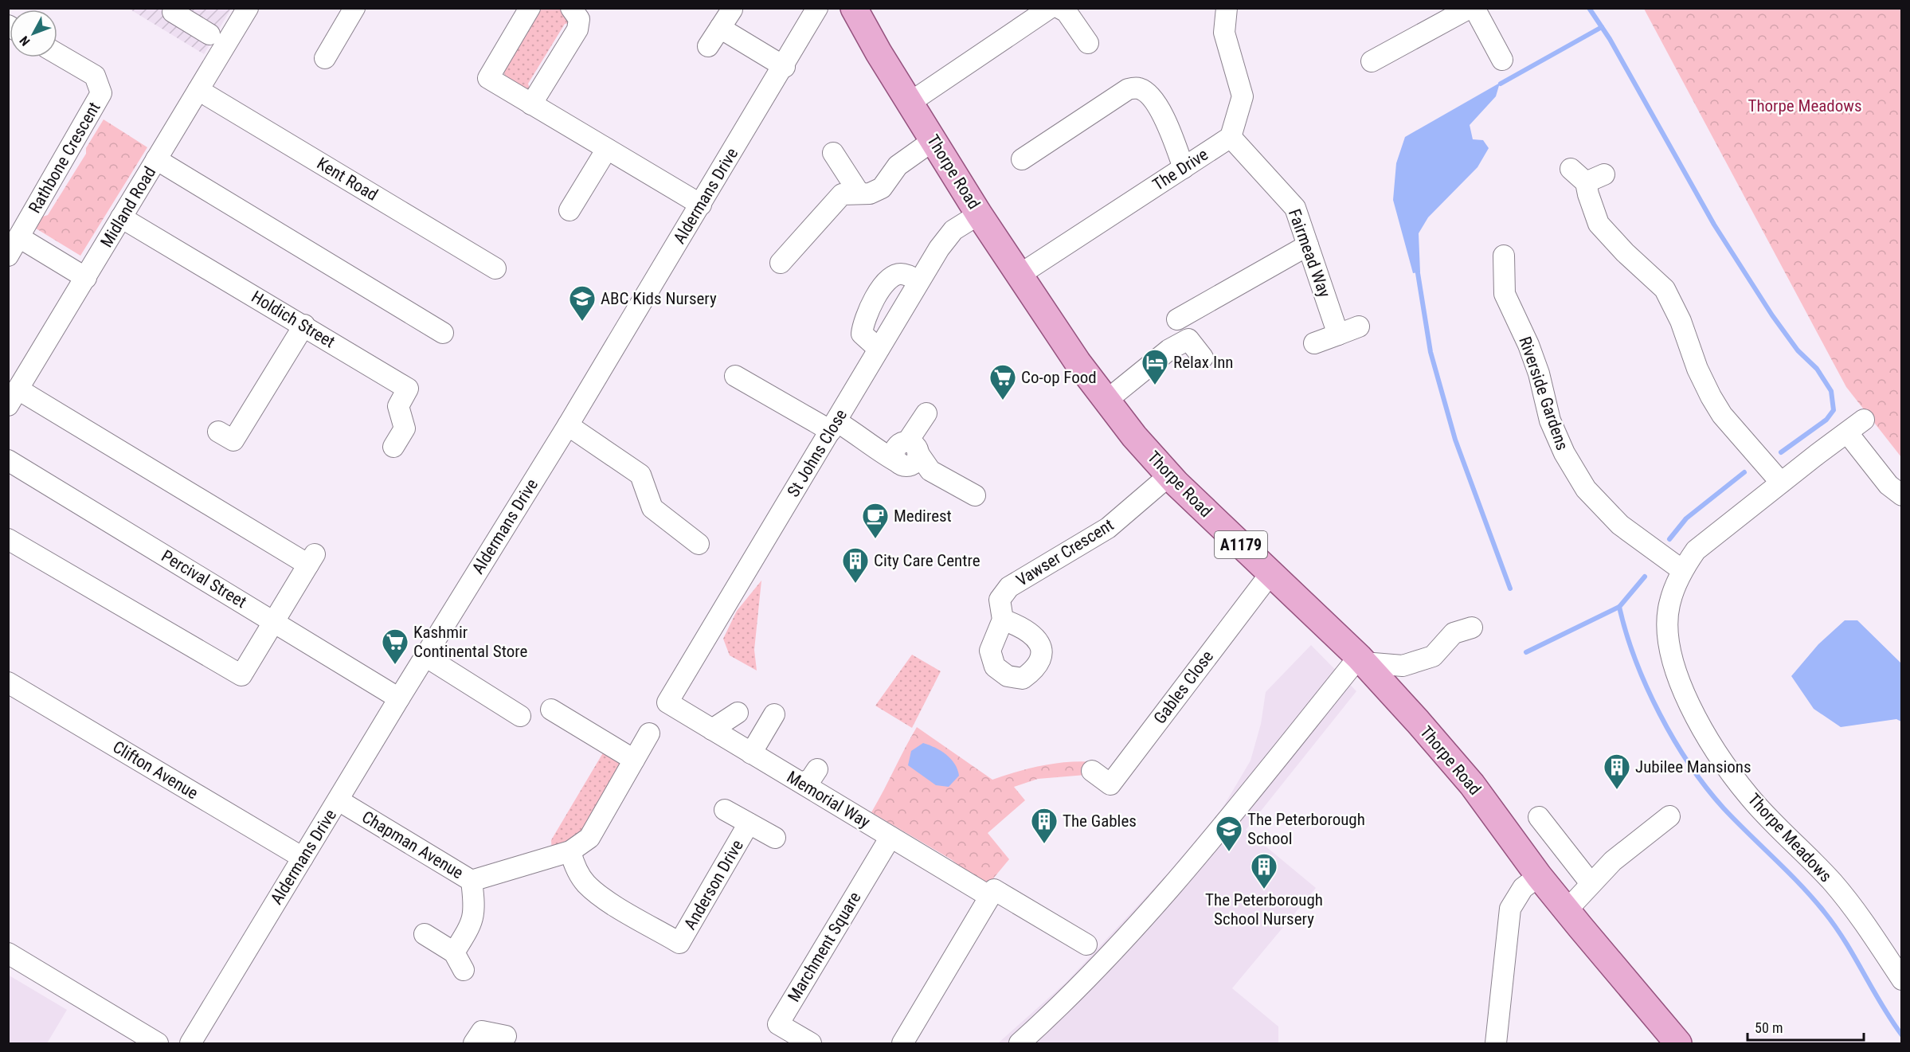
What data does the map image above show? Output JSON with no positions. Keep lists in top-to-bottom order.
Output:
{
  "streets": {
    "main road": ["Thorpe Road", "A1179"],
    "street": [
      "Rathbone Crescent",
      "The Drive",
      "Kent Road",
      "Aldermans Drive",
      "Midland Road",
      "Fairmead Way",
      "Holdich Street",
      "Riverside Gardens",
      "St Johns Close",
      "Vawser Crescent",
      "Percival Street",
      "Gables Close",
      "Clifton Avenue",
      "Memorial Way",
      "Thorpe Meadows",
      "Chapman Avenue",
      "Anderson Drive",
      "Marchment Square"
    ]
  },
  "crossings": [
    ["The Drive", "Thorpe Road"],
    ["The Drive", "Fairmead Way"],
    ["Thorpe Road", "St Johns Close"],
    ["Thorpe Road", "Vawser Crescent"],
    ["Thorpe Road", "Gables Close"],
    ["Kent Road", "Midland Road"],
    ["Aldermans Drive", "Percival Street"],
    ["Aldermans Drive", "Clifton Avenue"],
    ["Aldermans Drive", "Chapman Avenue"],
    ["Midland Road", "Holdich Street"],
    ["Riverside Gardens", "Thorpe Meadows"],
    ["St Johns Close", "Memorial Way"],
    ["Memorial Way", "Marchment Square"],
    ["Chapman Avenue", "Anderson Drive"]
  ],
  "parks": ["Thorpe Meadows"],
  "places": {
    "school or university": ["ABC Kids Nursery", "The Peterborough School"],
    "hotel": ["Relax Inn"],
    "supermarket": ["Co-op Food", "Kashmir Continental Store"],
    "cafe": ["Medirest"],
    "building": [
      "City Care Centre",
      "Jubilee Mansions",
      "The Gables",
      "The Peterborough School Nursery"
    ]
  },
  "scale_bar": "50 m",
  "north": "bottom left"
}
